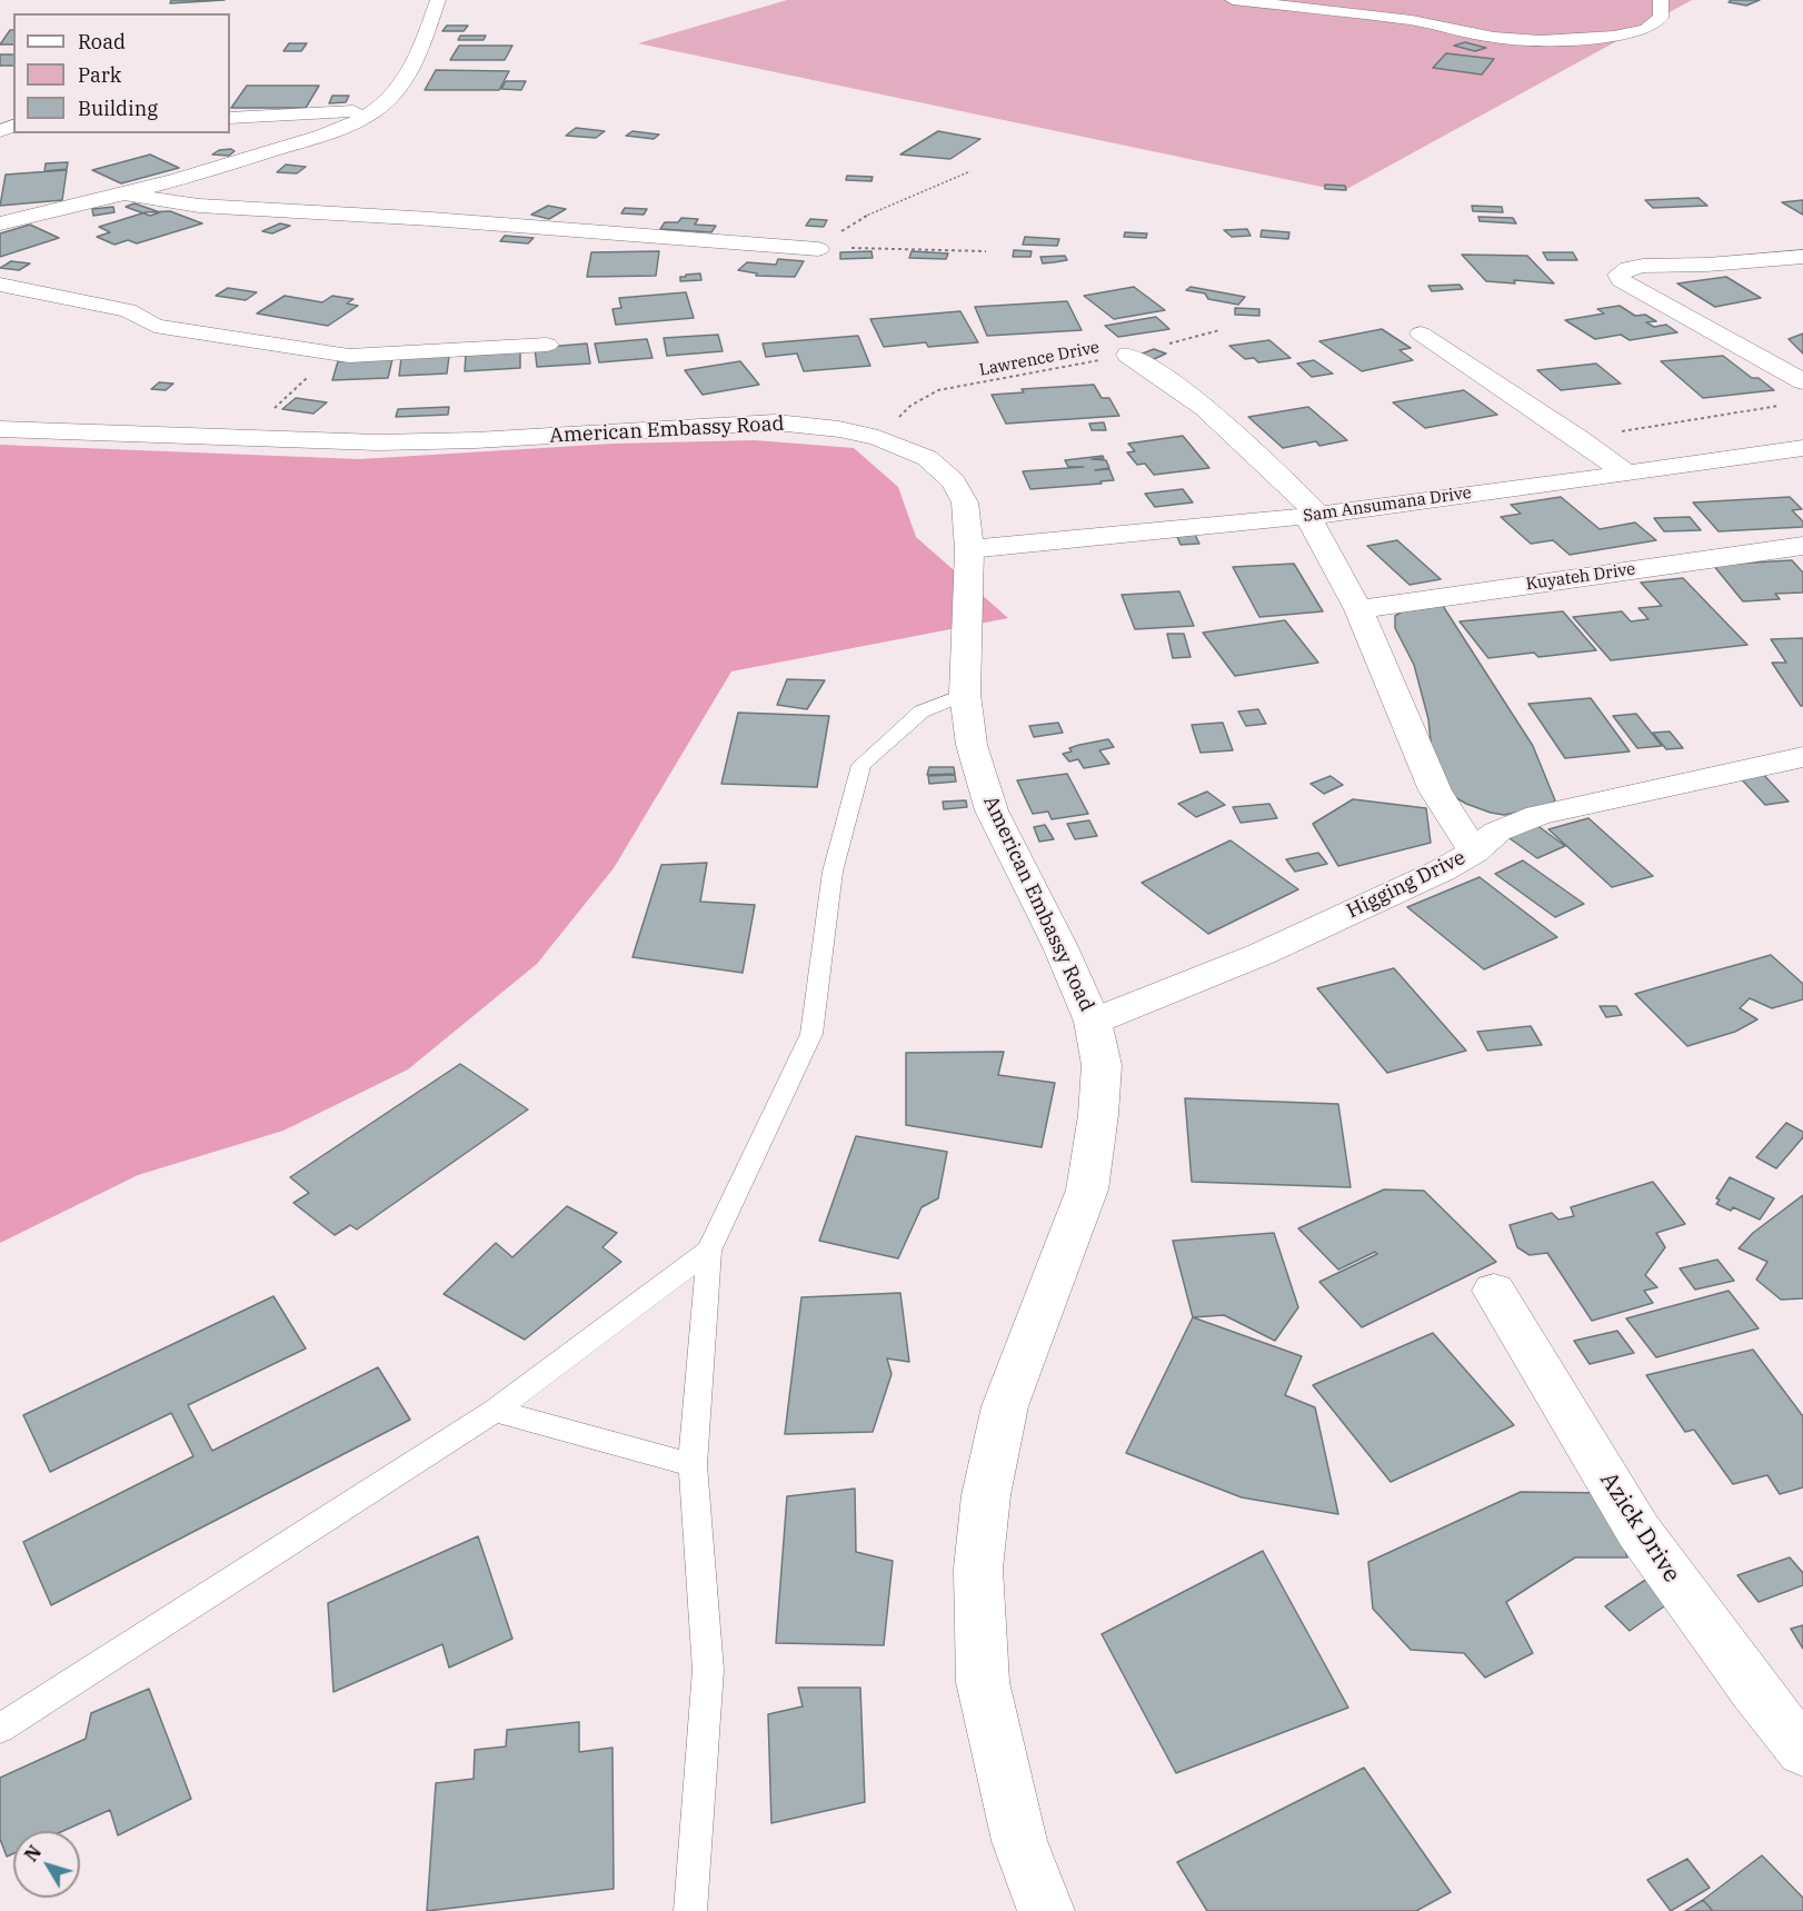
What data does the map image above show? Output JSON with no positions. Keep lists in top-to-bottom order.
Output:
{
  "streets": {
    "street": [
      "American Embassy Road",
      "Sam Ansumana Drive",
      "Kuyateh Drive",
      "Higging Drive",
      "Azick Drive"
    ],
    "path": ["Lawrence Drive"]
  },
  "crossings": [
    ["Lawrence Drive", "American Embassy Road"],
    ["American Embassy Road", "Sam Ansumana Drive"],
    ["American Embassy Road", "Higging Drive"]
  ],
  "legend": ["Road", "Park", "Building"],
  "north": "top left"
}
